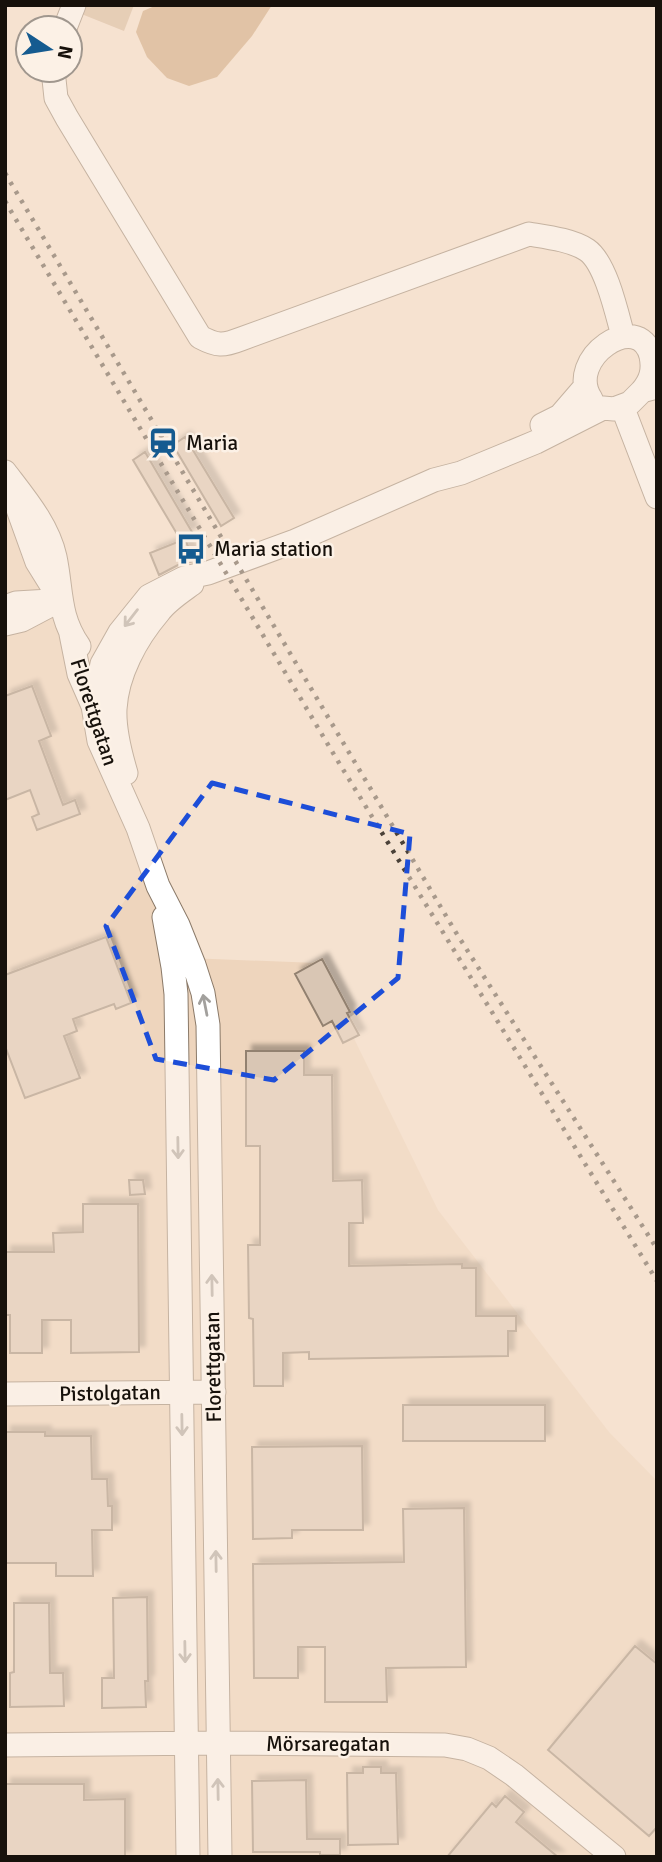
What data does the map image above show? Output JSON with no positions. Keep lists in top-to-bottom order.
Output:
{
  "streets": {
    "street": ["Florettgatan", "Pistolgatan", "Mörsaregatan"]
  },
  "crossings": [
    ["Florettgatan", "Pistolgatan"],
    ["Florettgatan", "Mörsaregatan"]
  ],
  "places": {
    "station": ["Maria"],
    "bus stop": ["Maria station"]
  },
  "north": "right"
}
